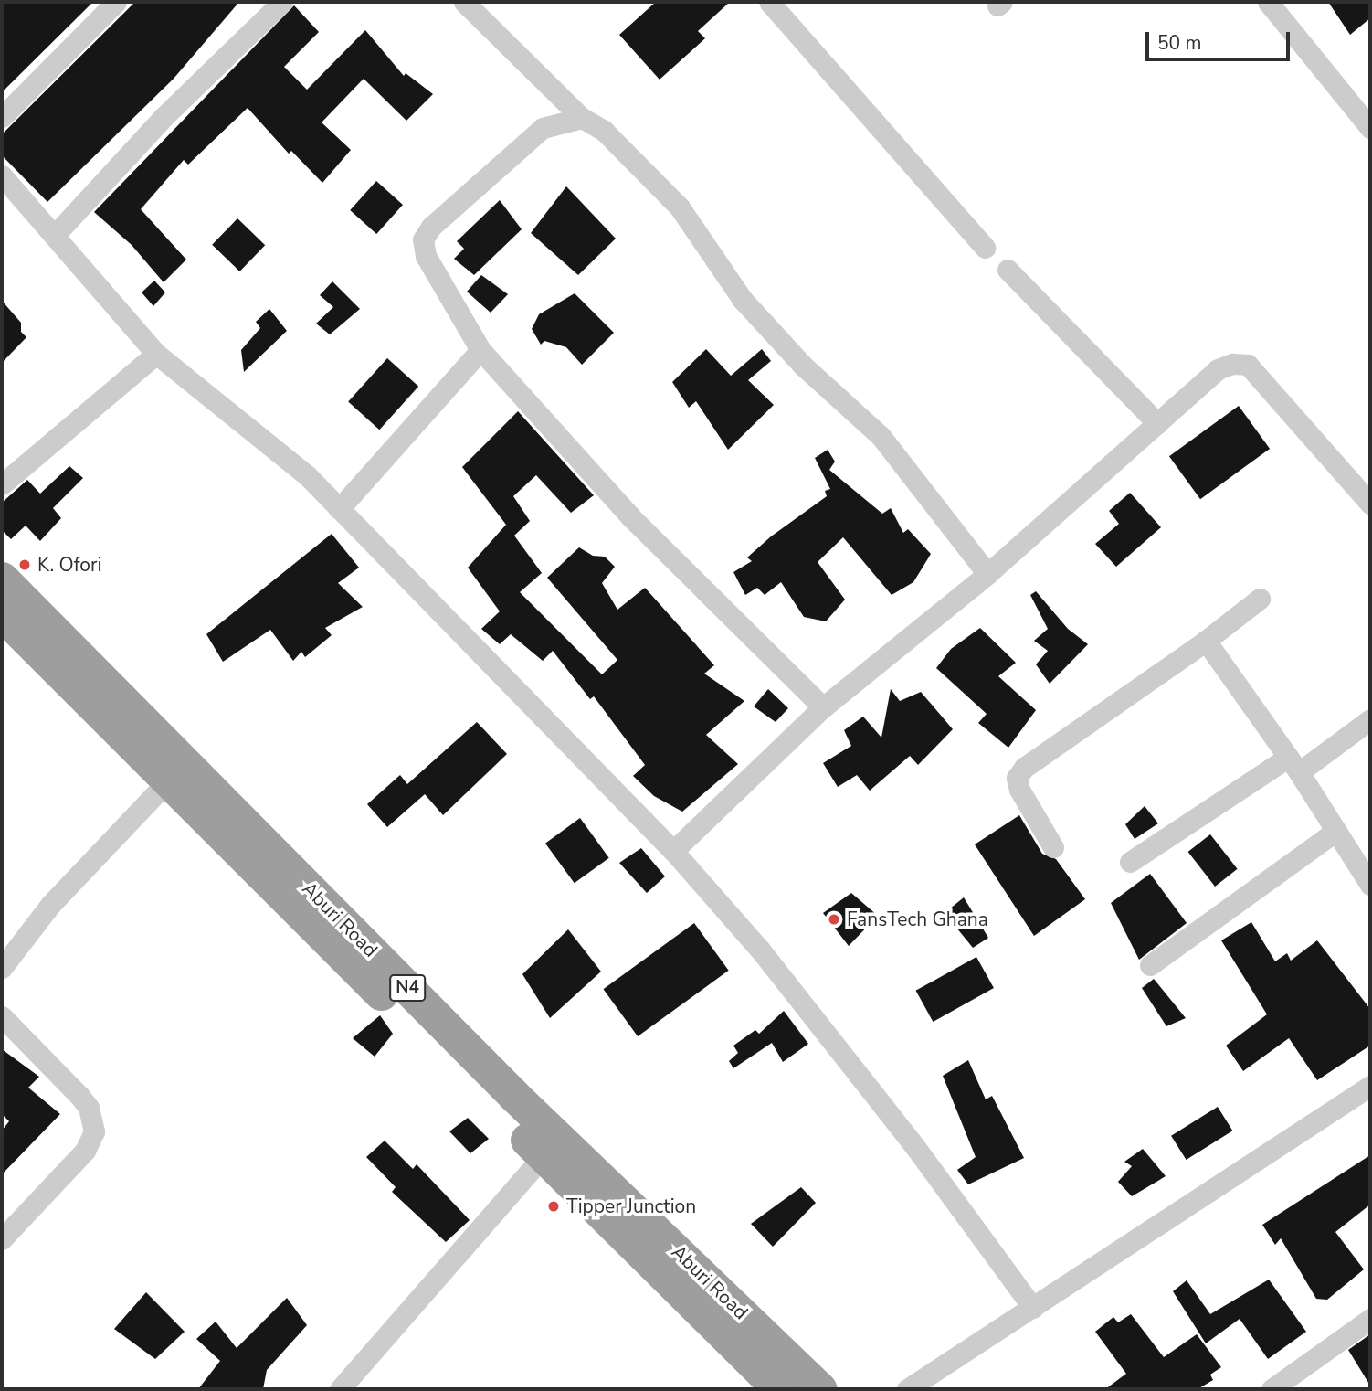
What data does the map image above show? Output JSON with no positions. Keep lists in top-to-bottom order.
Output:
{
  "streets": {
    "highway": ["Aburi Road", "N4"]
  },
  "places": ["K. Ofori", "FansTech Ghana", "Tipper Junction"],
  "scale_bar": "50 m"
}
